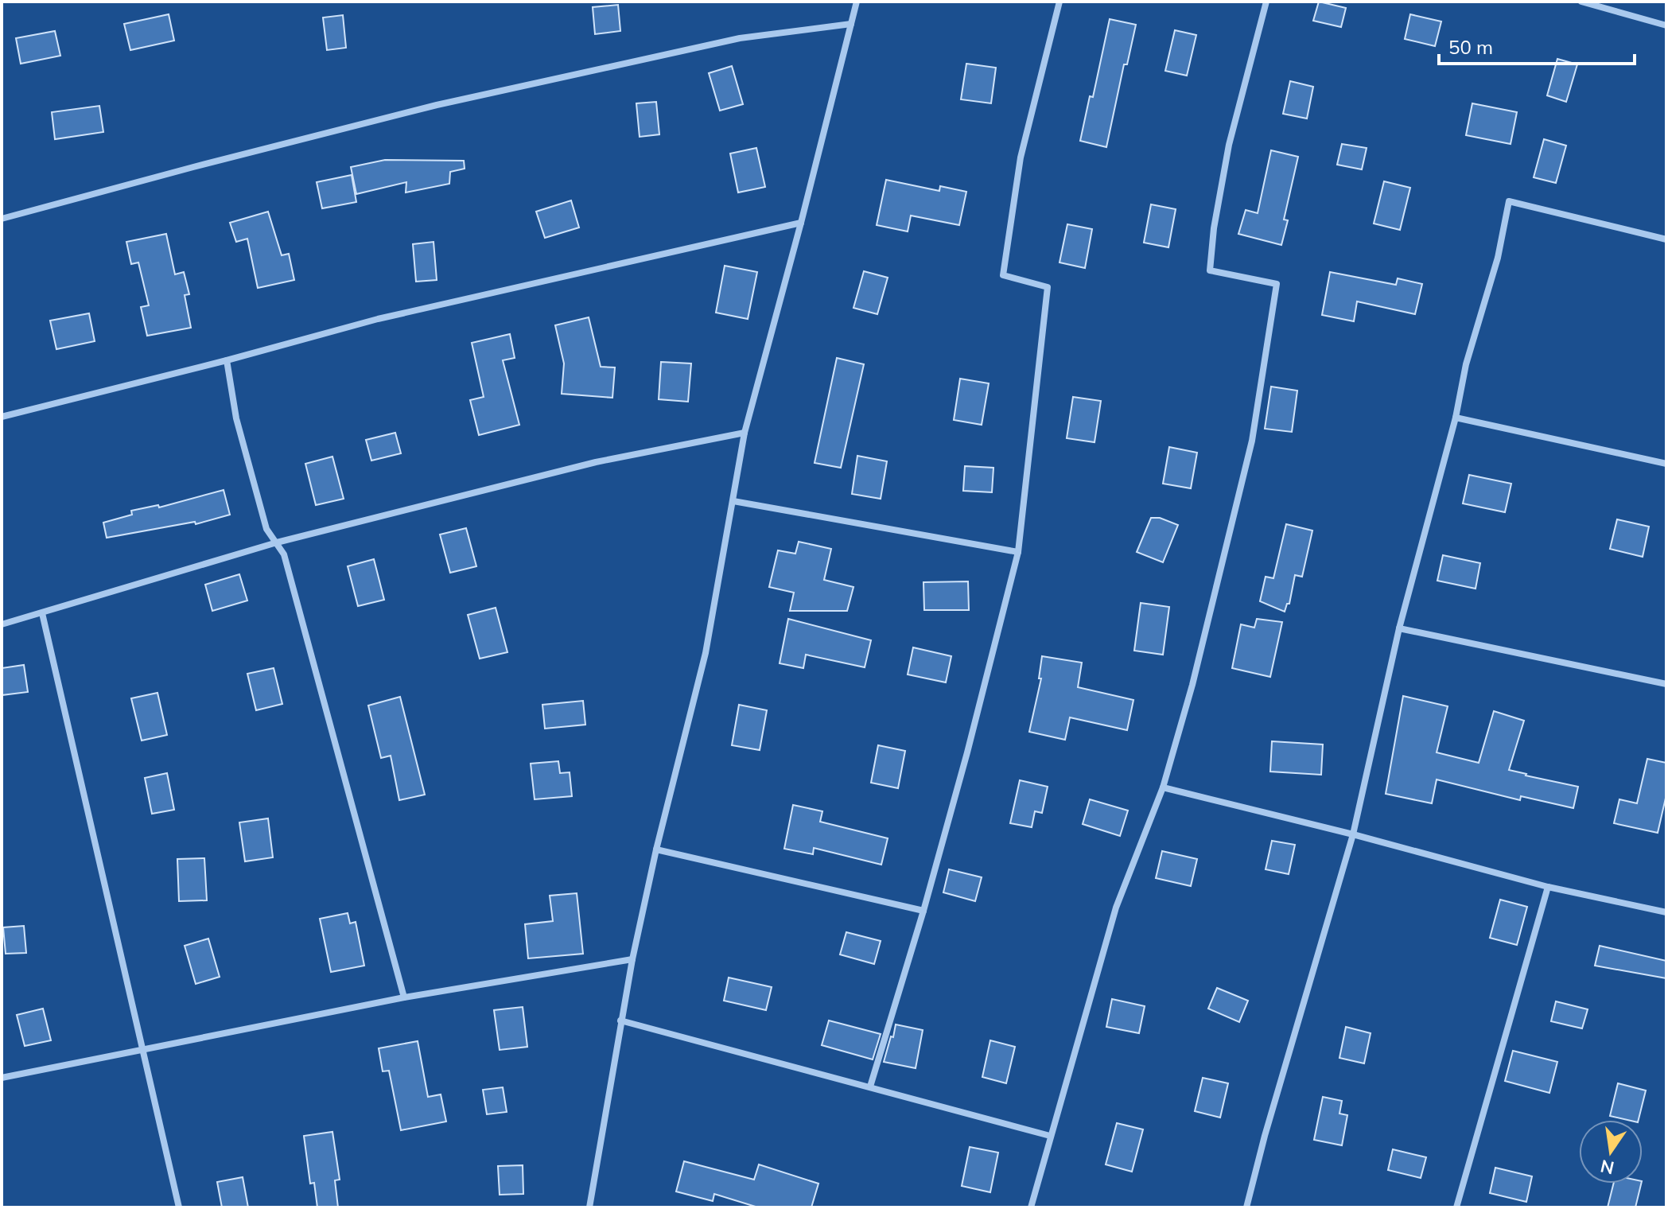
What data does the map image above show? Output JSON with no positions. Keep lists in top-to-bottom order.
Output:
{
  "scale_bar": "50 m",
  "north": "bottom"
}
